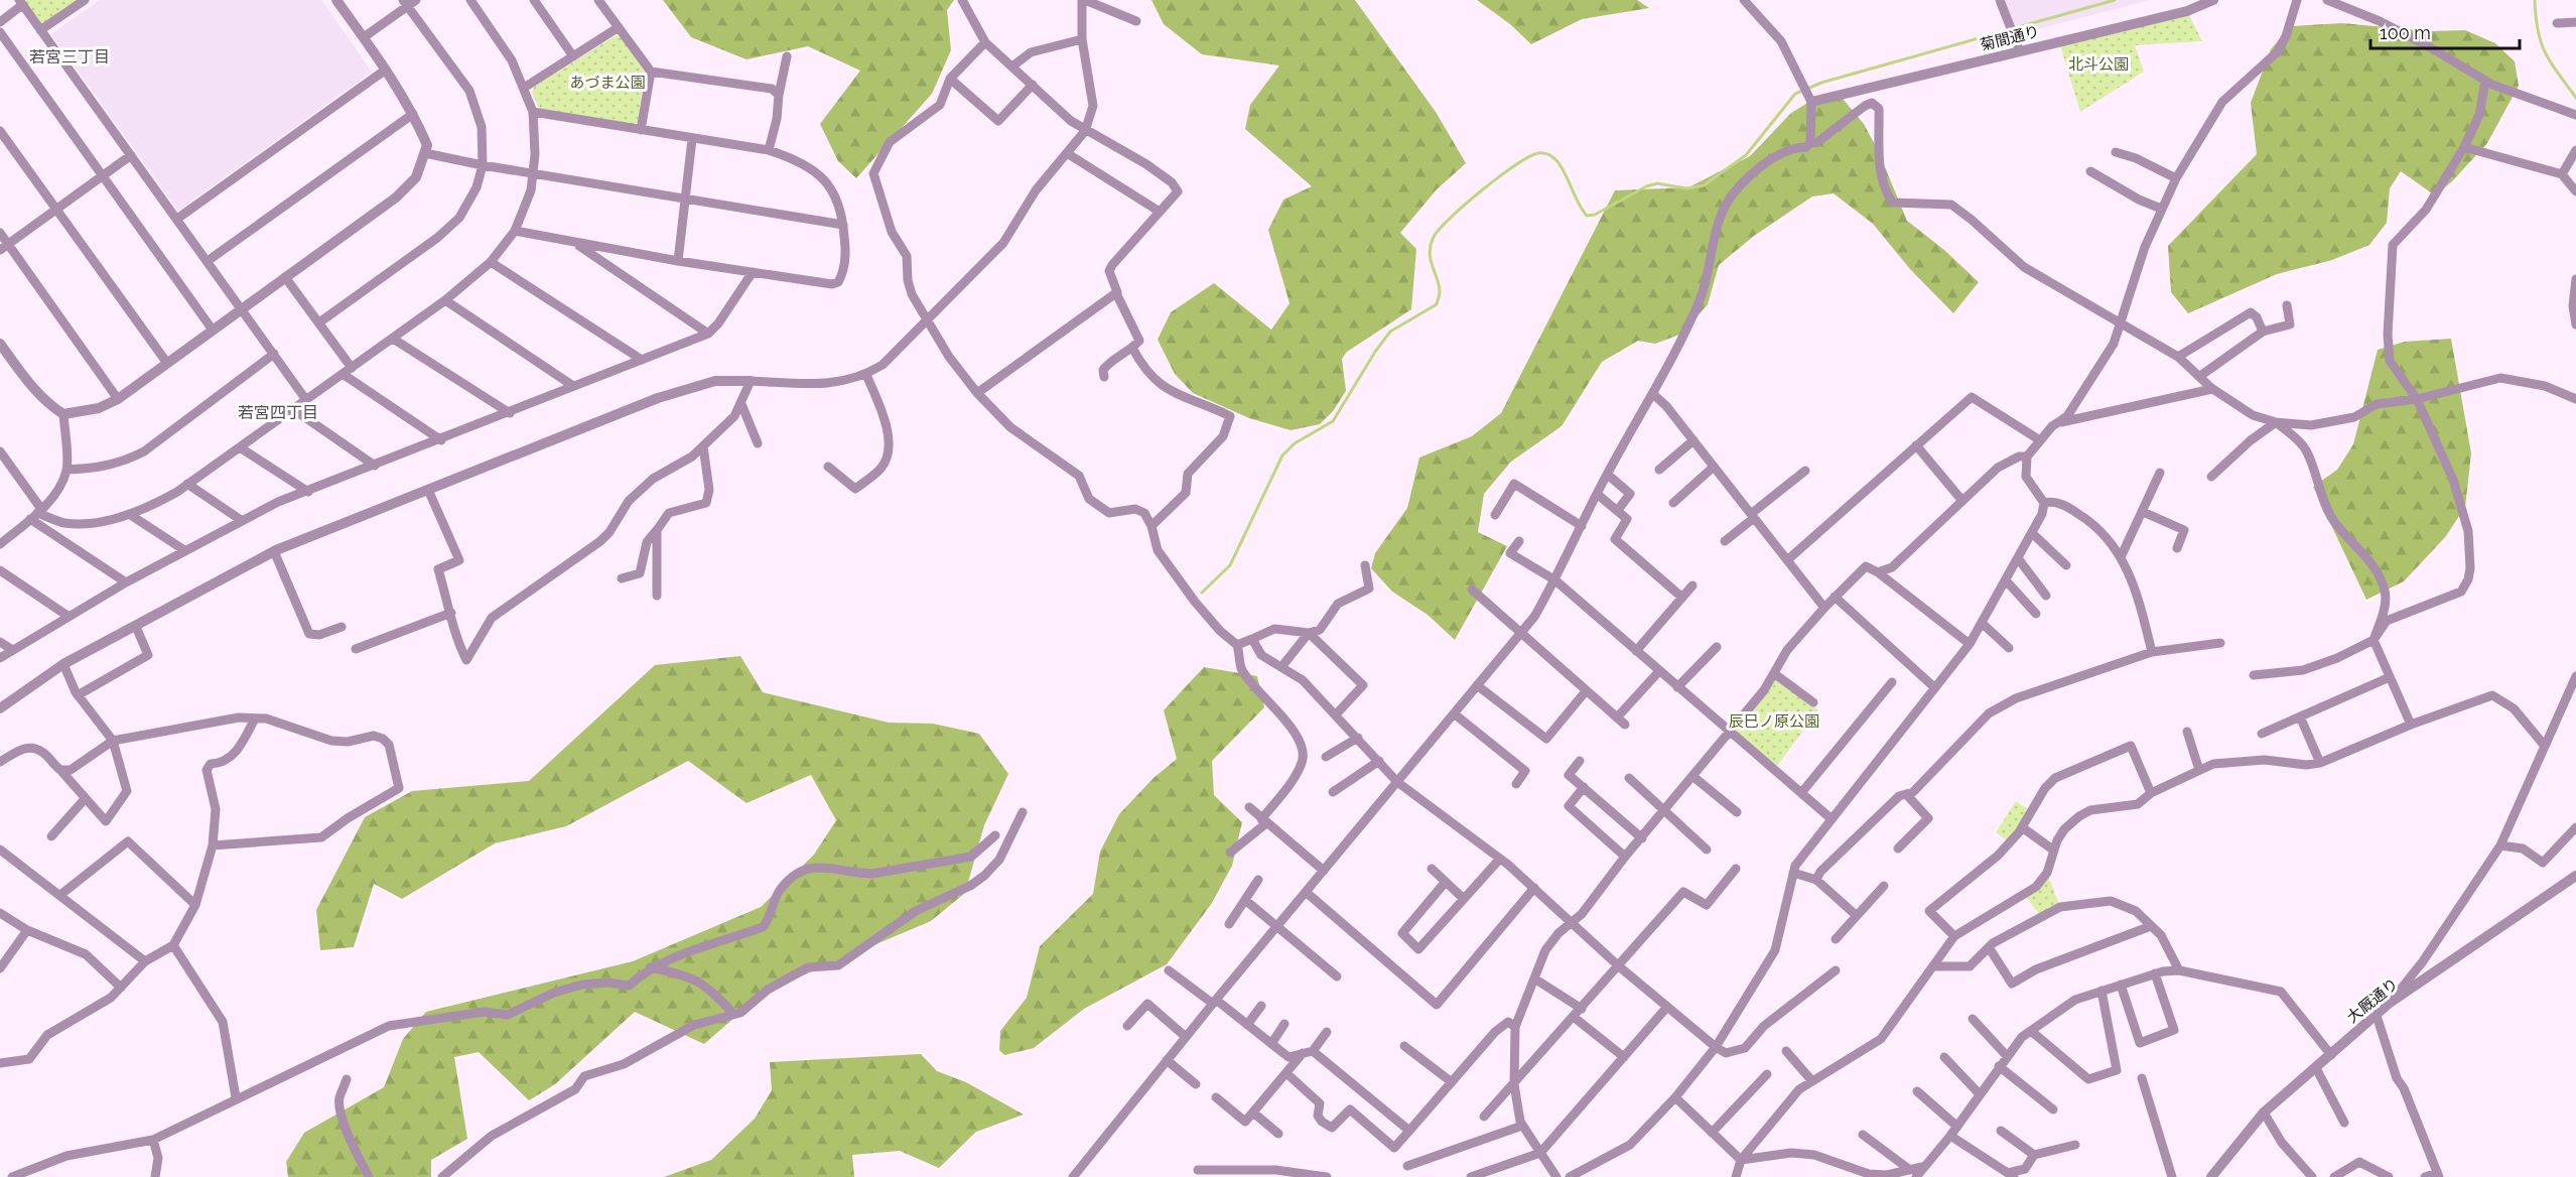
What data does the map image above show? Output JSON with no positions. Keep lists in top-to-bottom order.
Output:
{
  "streets": {
    "street": ["菊間通り", "大厩通り"]
  },
  "districts": ["若宮三丁目", "若宮四丁目"],
  "parks": ["北斗公園", "あづま公園", "辰巳ノ原公園"],
  "scale_bar": "100 m"
}
